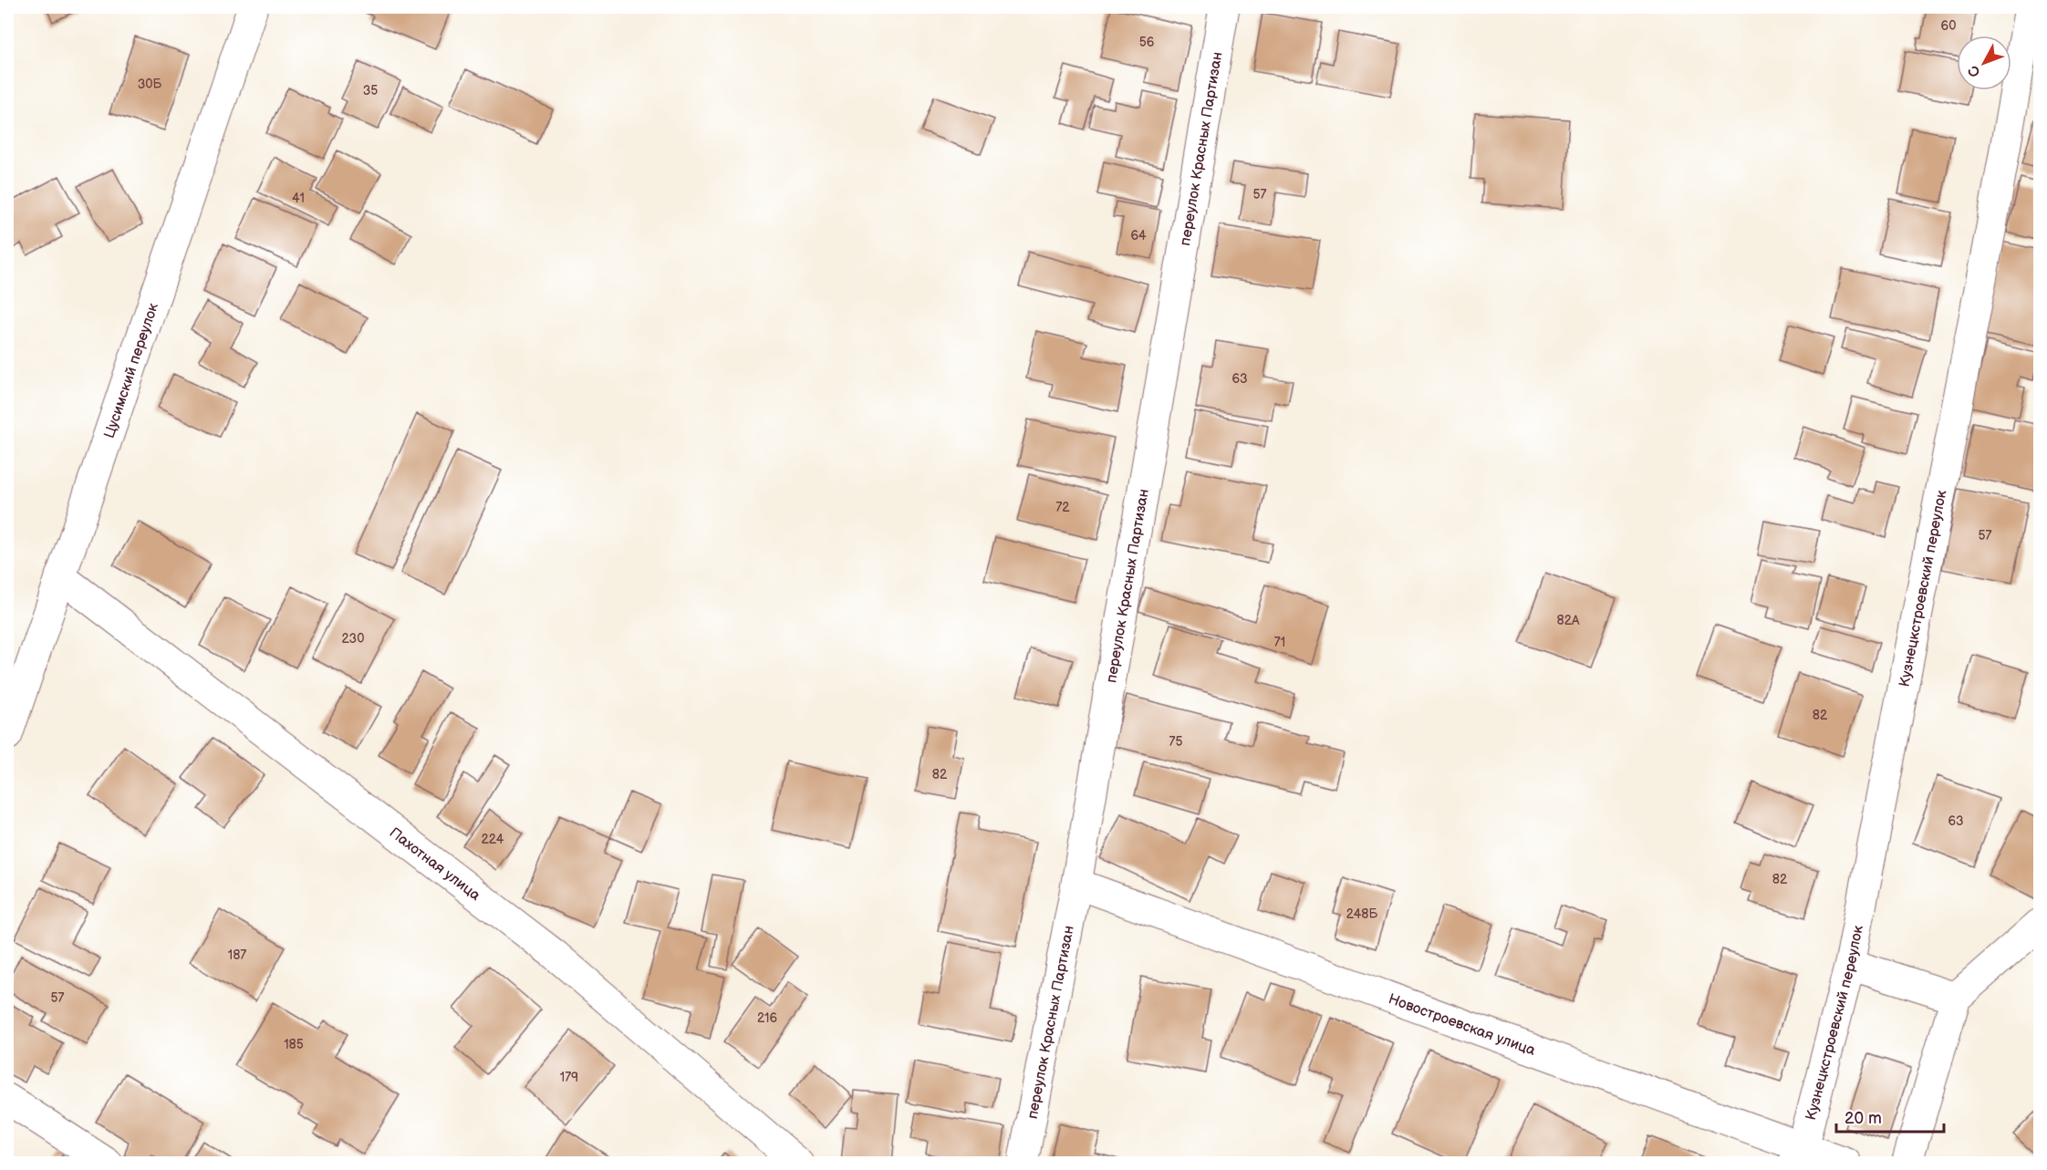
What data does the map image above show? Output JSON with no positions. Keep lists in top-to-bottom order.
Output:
{
  "streets": {
    "street": [
      "переулок Красных Партизан",
      "Цусимский переулок",
      "Кузнецкстроевский переулок",
      "Пахотная улица",
      "Новостроевская улица"
    ]
  },
  "crossings": [
    ["переулок Красных Партизан", "Новостроевская улица"],
    ["Цусимский переулок", "Пахотная улица"],
    ["Кузнецкстроевский переулок", "Новостроевская улица"]
  ],
  "house_numbers": [
    "60",
    "56",
    "30Б",
    "35",
    "57",
    "41",
    "64",
    "63",
    "72",
    "57",
    "82А",
    "230",
    "71",
    "82",
    "75",
    "82",
    "63",
    "224",
    "82",
    "248Б",
    "187",
    "57",
    "216",
    "185",
    "179"
  ],
  "scale_bar": "20 m",
  "north": "bottom left"
}
